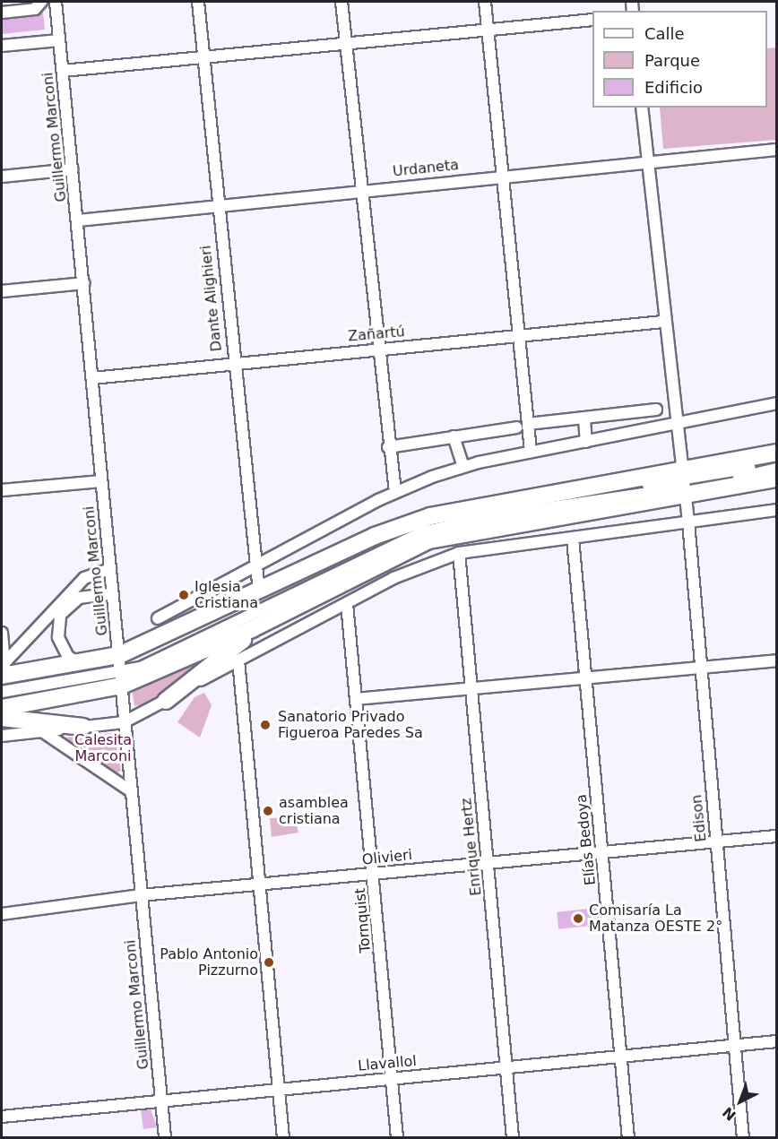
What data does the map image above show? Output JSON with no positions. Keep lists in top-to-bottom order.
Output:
{
  "streets": {
    "street": [
      "Guillermo Marconi",
      "Urdaneta",
      "Dante Alighieri",
      "Zañartú",
      "Edison",
      "Elías Bedoya",
      "Enrique Hertz",
      "Olivieri",
      "Tornquist",
      "Llavallol"
    ]
  },
  "crossings": [
    ["Guillermo Marconi", "Urdaneta"],
    ["Guillermo Marconi", "Zañartú"],
    ["Guillermo Marconi", "Olivieri"],
    ["Guillermo Marconi", "Llavallol"],
    ["Urdaneta", "Dante Alighieri"],
    ["Dante Alighieri", "Zañartú"],
    ["Edison", "Olivieri"],
    ["Edison", "Llavallol"],
    ["Elías Bedoya", "Olivieri"],
    ["Elías Bedoya", "Llavallol"],
    ["Enrique Hertz", "Olivieri"],
    ["Enrique Hertz", "Llavallol"],
    ["Olivieri", "Tornquist"],
    ["Tornquist", "Llavallol"]
  ],
  "parks": ["Calesita Marconi"],
  "places": [
    "Iglesia Cristiana",
    "Sanatorio Privado Figueroa Paredes Sa",
    "asamblea cristiana",
    "Comisaría La Matanza OESTE 2°",
    "Pablo Antonio Pizzurno"
  ],
  "legend": ["Calle", "Parque", "Edificio"],
  "north": "bottom left"
}
